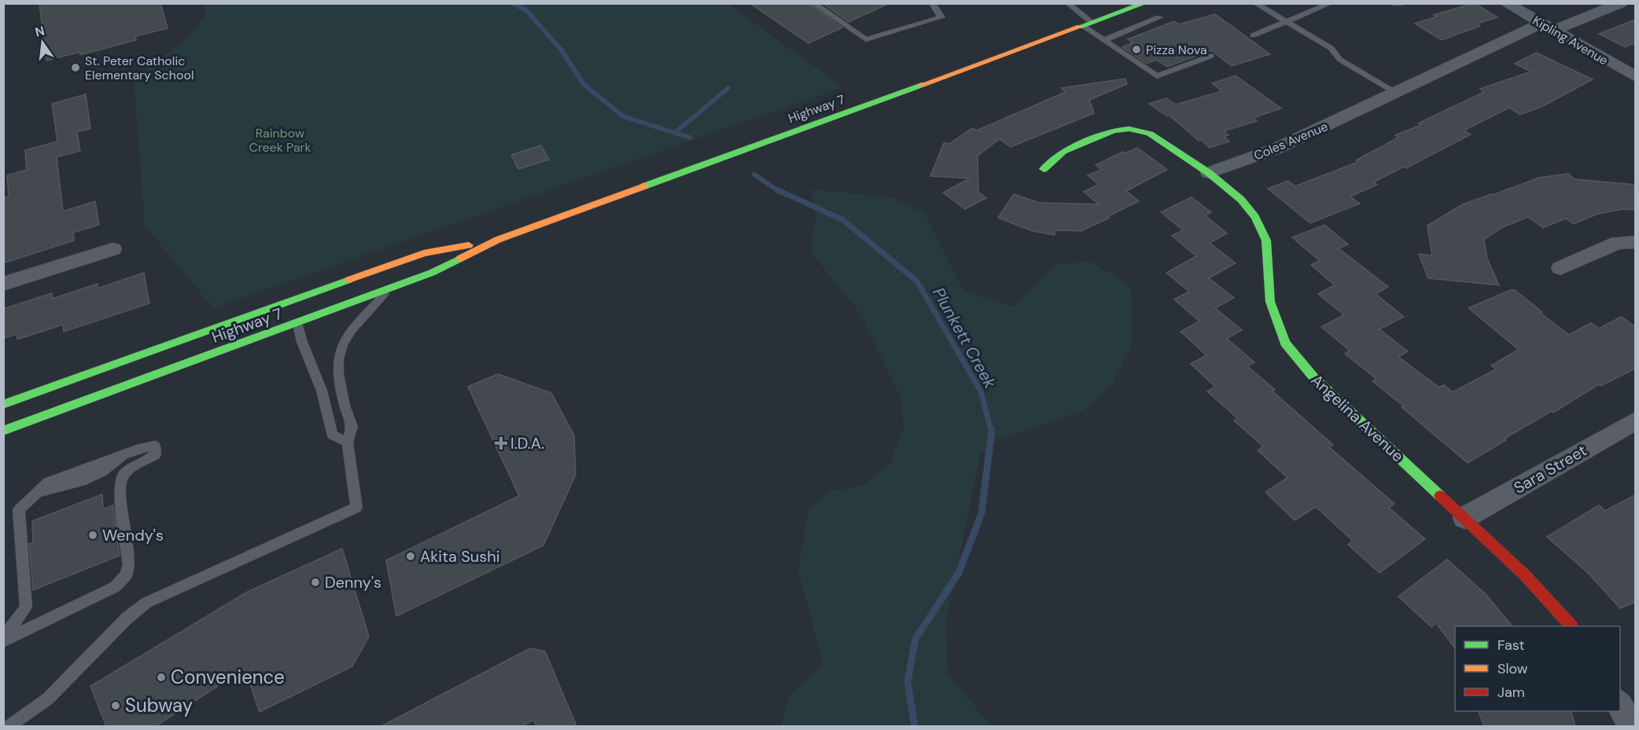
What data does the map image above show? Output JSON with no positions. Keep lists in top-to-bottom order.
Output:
{
  "streets": {
    "main road": ["Highway 7", "Angelina Avenue"],
    "street": ["Kipling Avenue", "Coles Avenue", "Sara Street"]
  },
  "crossings": [
    ["Kipling Avenue", "Coles Avenue"],
    ["Coles Avenue", "Angelina Avenue"],
    ["Angelina Avenue", "Sara Street"]
  ],
  "water": ["Plunkett Creek"],
  "parks": ["Rainbow Creek Park"],
  "places": {
    "other": [
      "Pizza Nova",
      "St. Peter Catholic Elementary School",
      "Wendy's",
      "Akita Sushi",
      "Denny's",
      "Convenience",
      "Subway"
    ],
    "health": ["I.D.A."]
  },
  "legend": ["Fast", "Slow", "Jam"],
  "north": "top"
}
